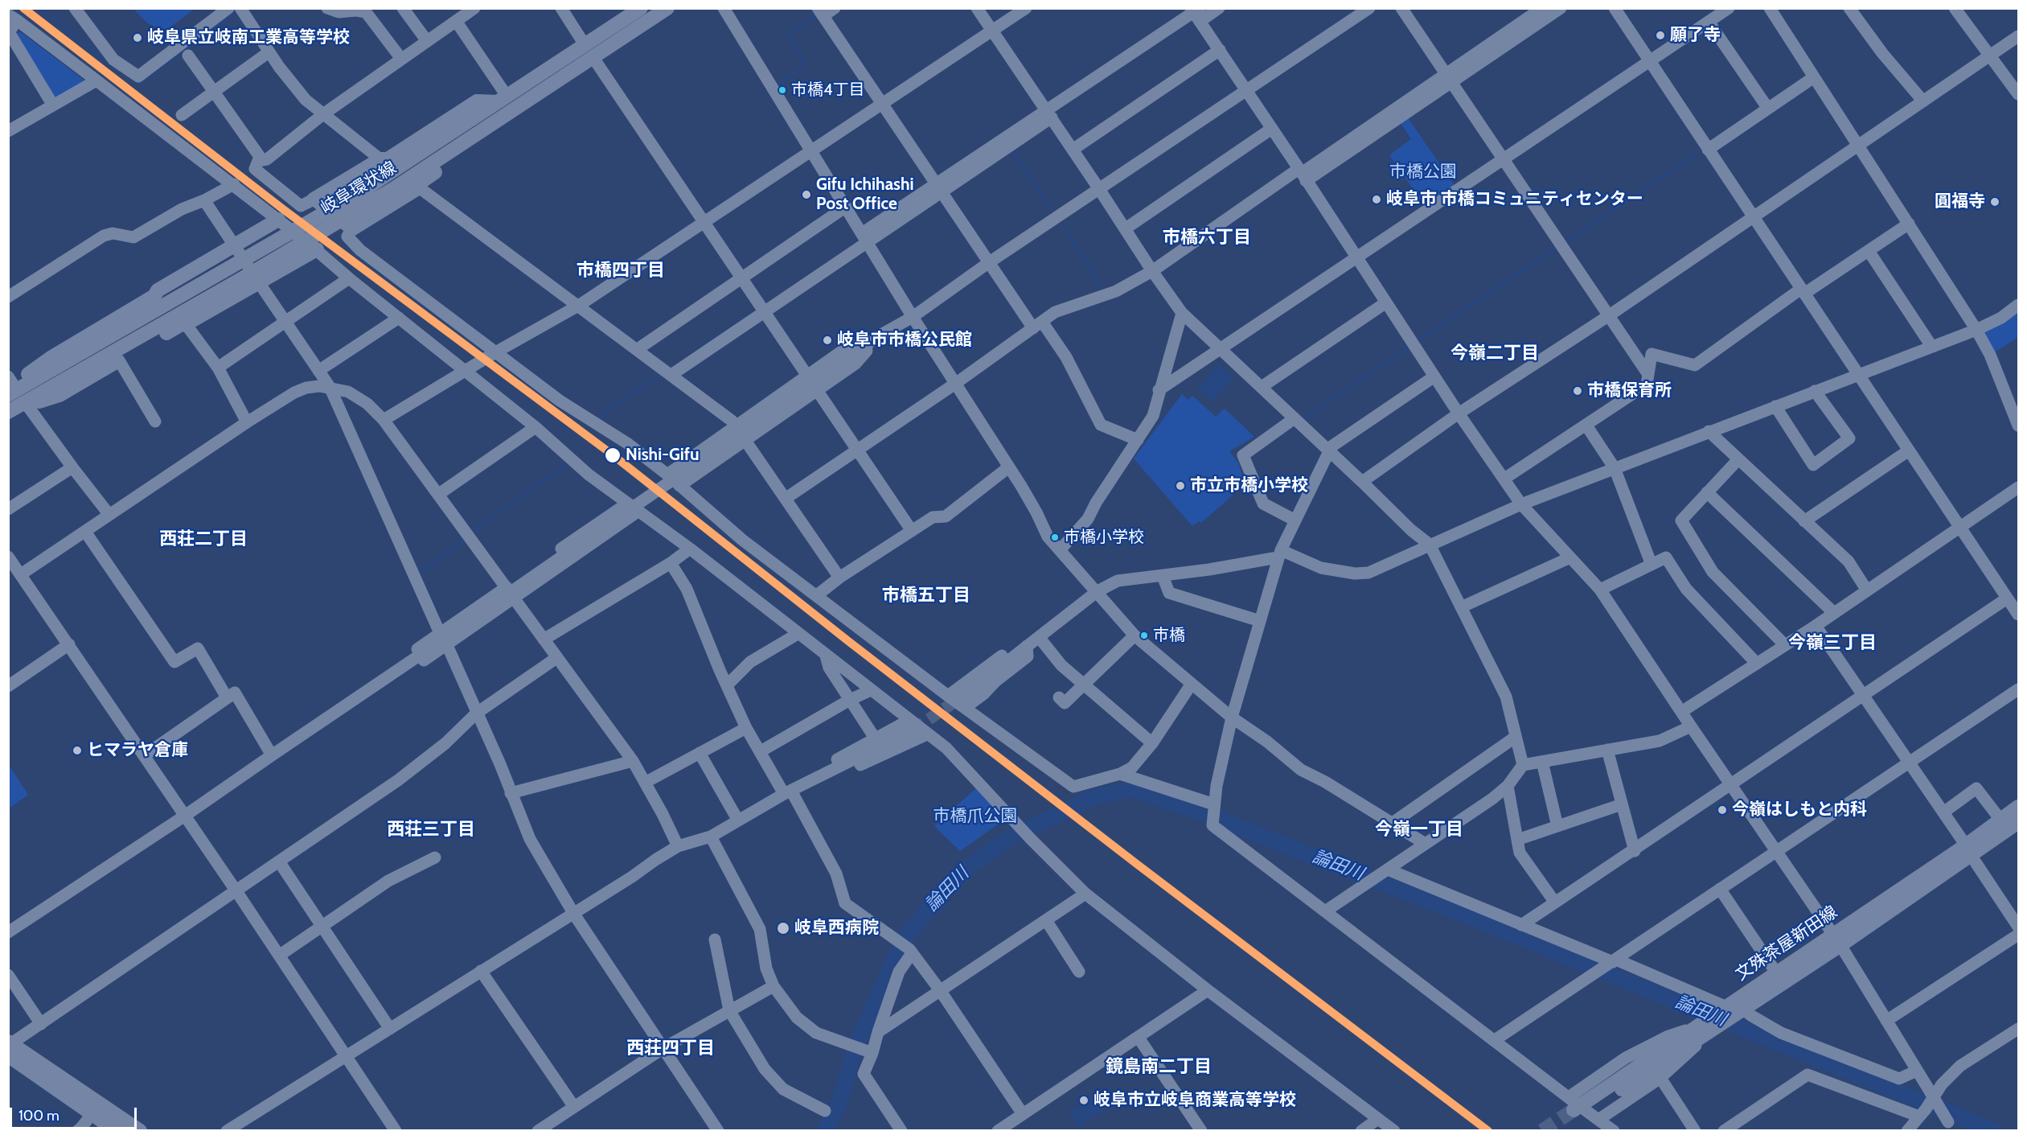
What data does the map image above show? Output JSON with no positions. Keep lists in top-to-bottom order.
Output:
{
  "streets": {
    "main road": ["岐阜環状線", "文殊茶屋新田線"]
  },
  "districts": [
    "市橋六丁目",
    "市橋四丁目",
    "今嶺二丁目",
    "西荘二丁目",
    "市橋五丁目",
    "今嶺三丁目",
    "西荘三丁目",
    "今嶺一丁目",
    "西荘四丁目",
    "鏡島南二丁目"
  ],
  "water": ["論田川"],
  "parks": ["市橋公園", "市橋爪公園"],
  "places": [
    "願了寺",
    "岐阜県立岐南工業高等学校",
    "市橋4丁目",
    "Gifu Ichihashi Post Office",
    "岐阜市 市橋コミュニティセンター",
    "圓福寺",
    "岐阜市市橋公民館",
    "市橋保育所",
    "Nishi-Gifu",
    "市立市橋小学校",
    "市橋小学校",
    "市橋",
    "ヒマラヤ倉庫",
    "今嶺はしもと内科",
    "岐阜西病院",
    "岐阜市立岐阜商業高等学校"
  ],
  "scale_bar": "100 m"
}
